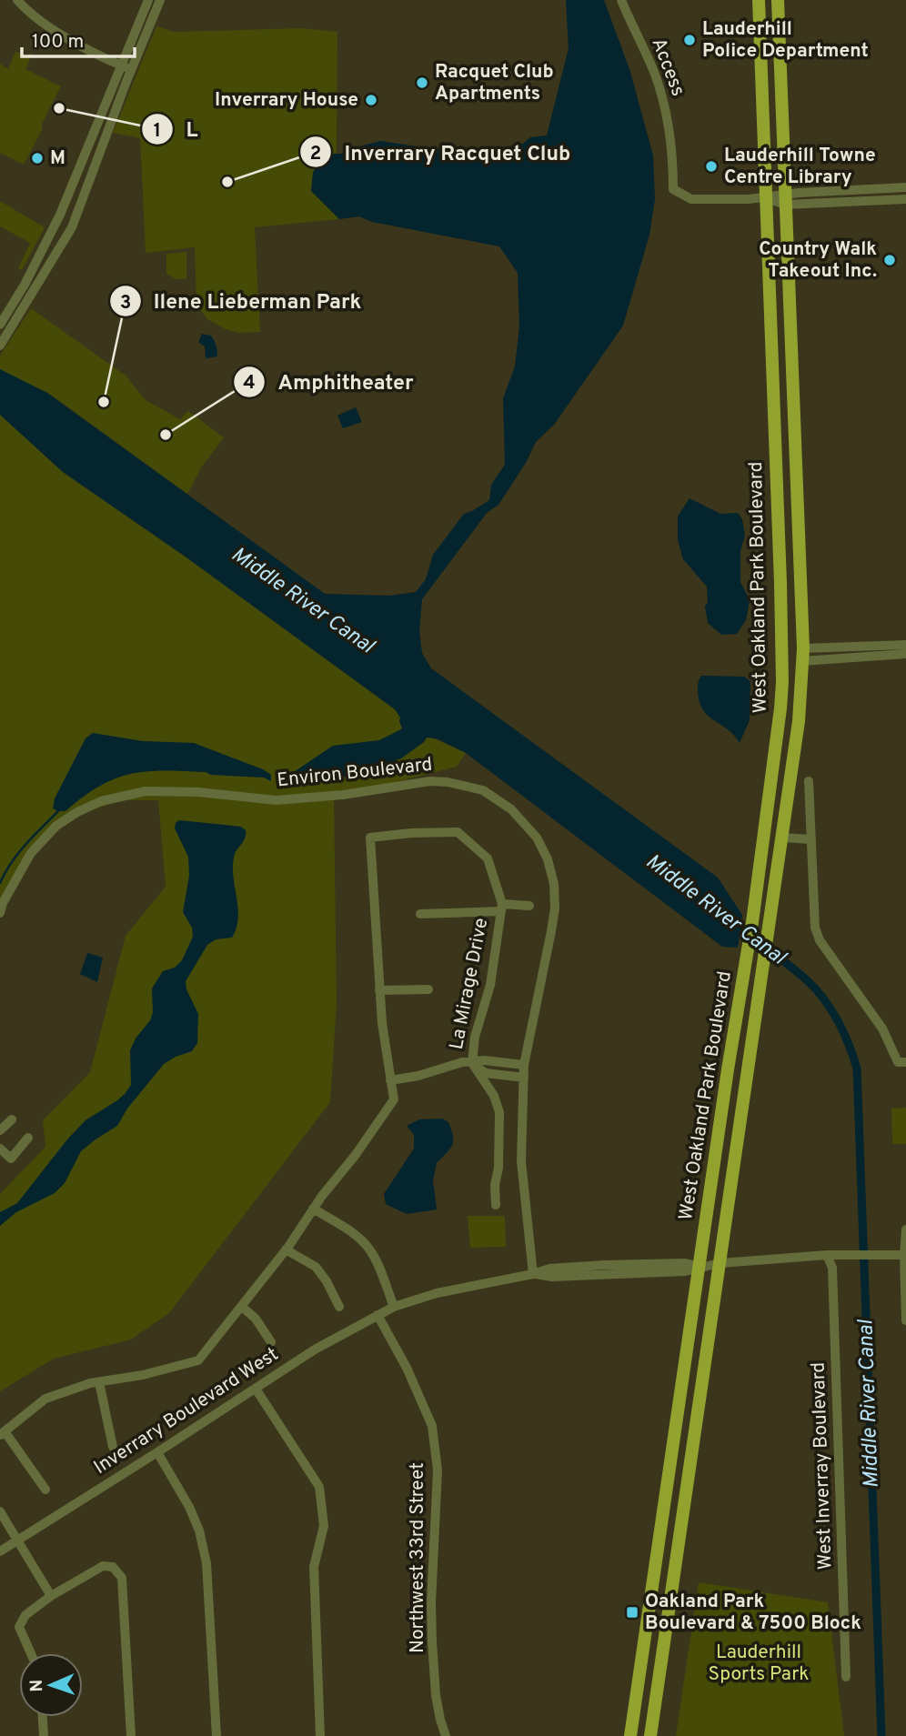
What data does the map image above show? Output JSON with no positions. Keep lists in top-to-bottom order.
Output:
{
  "streets": {
    "main road": ["West Oakland Park Boulevard"],
    "street": [
      "Access",
      "Environ Boulevard",
      "La Mirage Drive",
      "Inverrary Boulevard West",
      "West Inverray Boulevard",
      "Northwest 33rd Street"
    ]
  },
  "crossings": [
    ["Access", "West Oakland Park Boulevard"],
    ["West Oakland Park Boulevard", "Inverrary Boulevard West"],
    ["Environ Boulevard", "La Mirage Drive"],
    ["Environ Boulevard", "Inverrary Boulevard West"],
    ["La Mirage Drive", "Inverrary Boulevard West"],
    ["Inverrary Boulevard West", "West Inverray Boulevard"],
    ["Inverrary Boulevard West", "Northwest 33rd Street"]
  ],
  "water": ["Middle River Canal"],
  "parks": ["Lauderhill Sports Park"],
  "places": {
    "other": [
      "Lauderhill Police Department",
      "Racquet Club Apartments",
      "Inverrary House",
      "L",
      "M",
      "Lauderhill Towne Centre Library",
      "Inverrary Racquet Club",
      "Country Walk Takeout Inc.",
      "Ilene Lieberman Park",
      "Amphitheater"
    ],
    "transit": ["Oakland Park Boulevard & 7500 Block"]
  },
  "scale_bar": "100 m",
  "north": "left"
}
